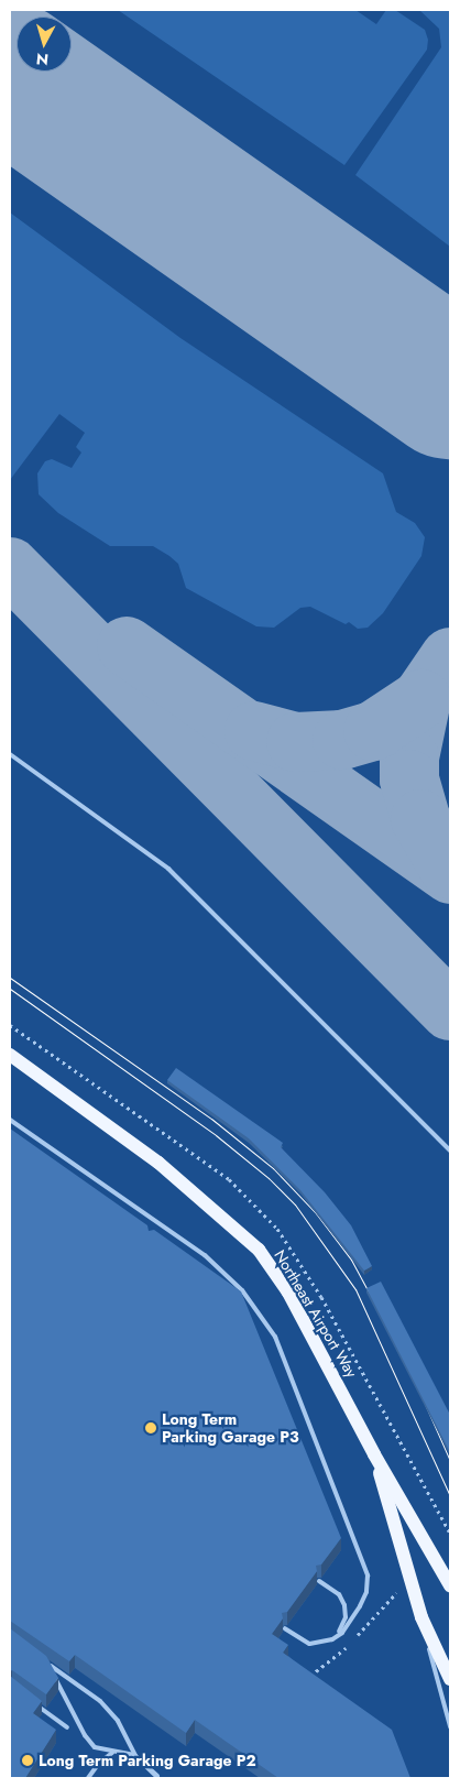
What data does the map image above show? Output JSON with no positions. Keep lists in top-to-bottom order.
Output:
{
  "streets": {
    "main road": ["Northeast Airport Way"]
  },
  "places": ["Long Term Parking Garage P3", "Long Term Parking Garage P2"],
  "north": "bottom"
}
